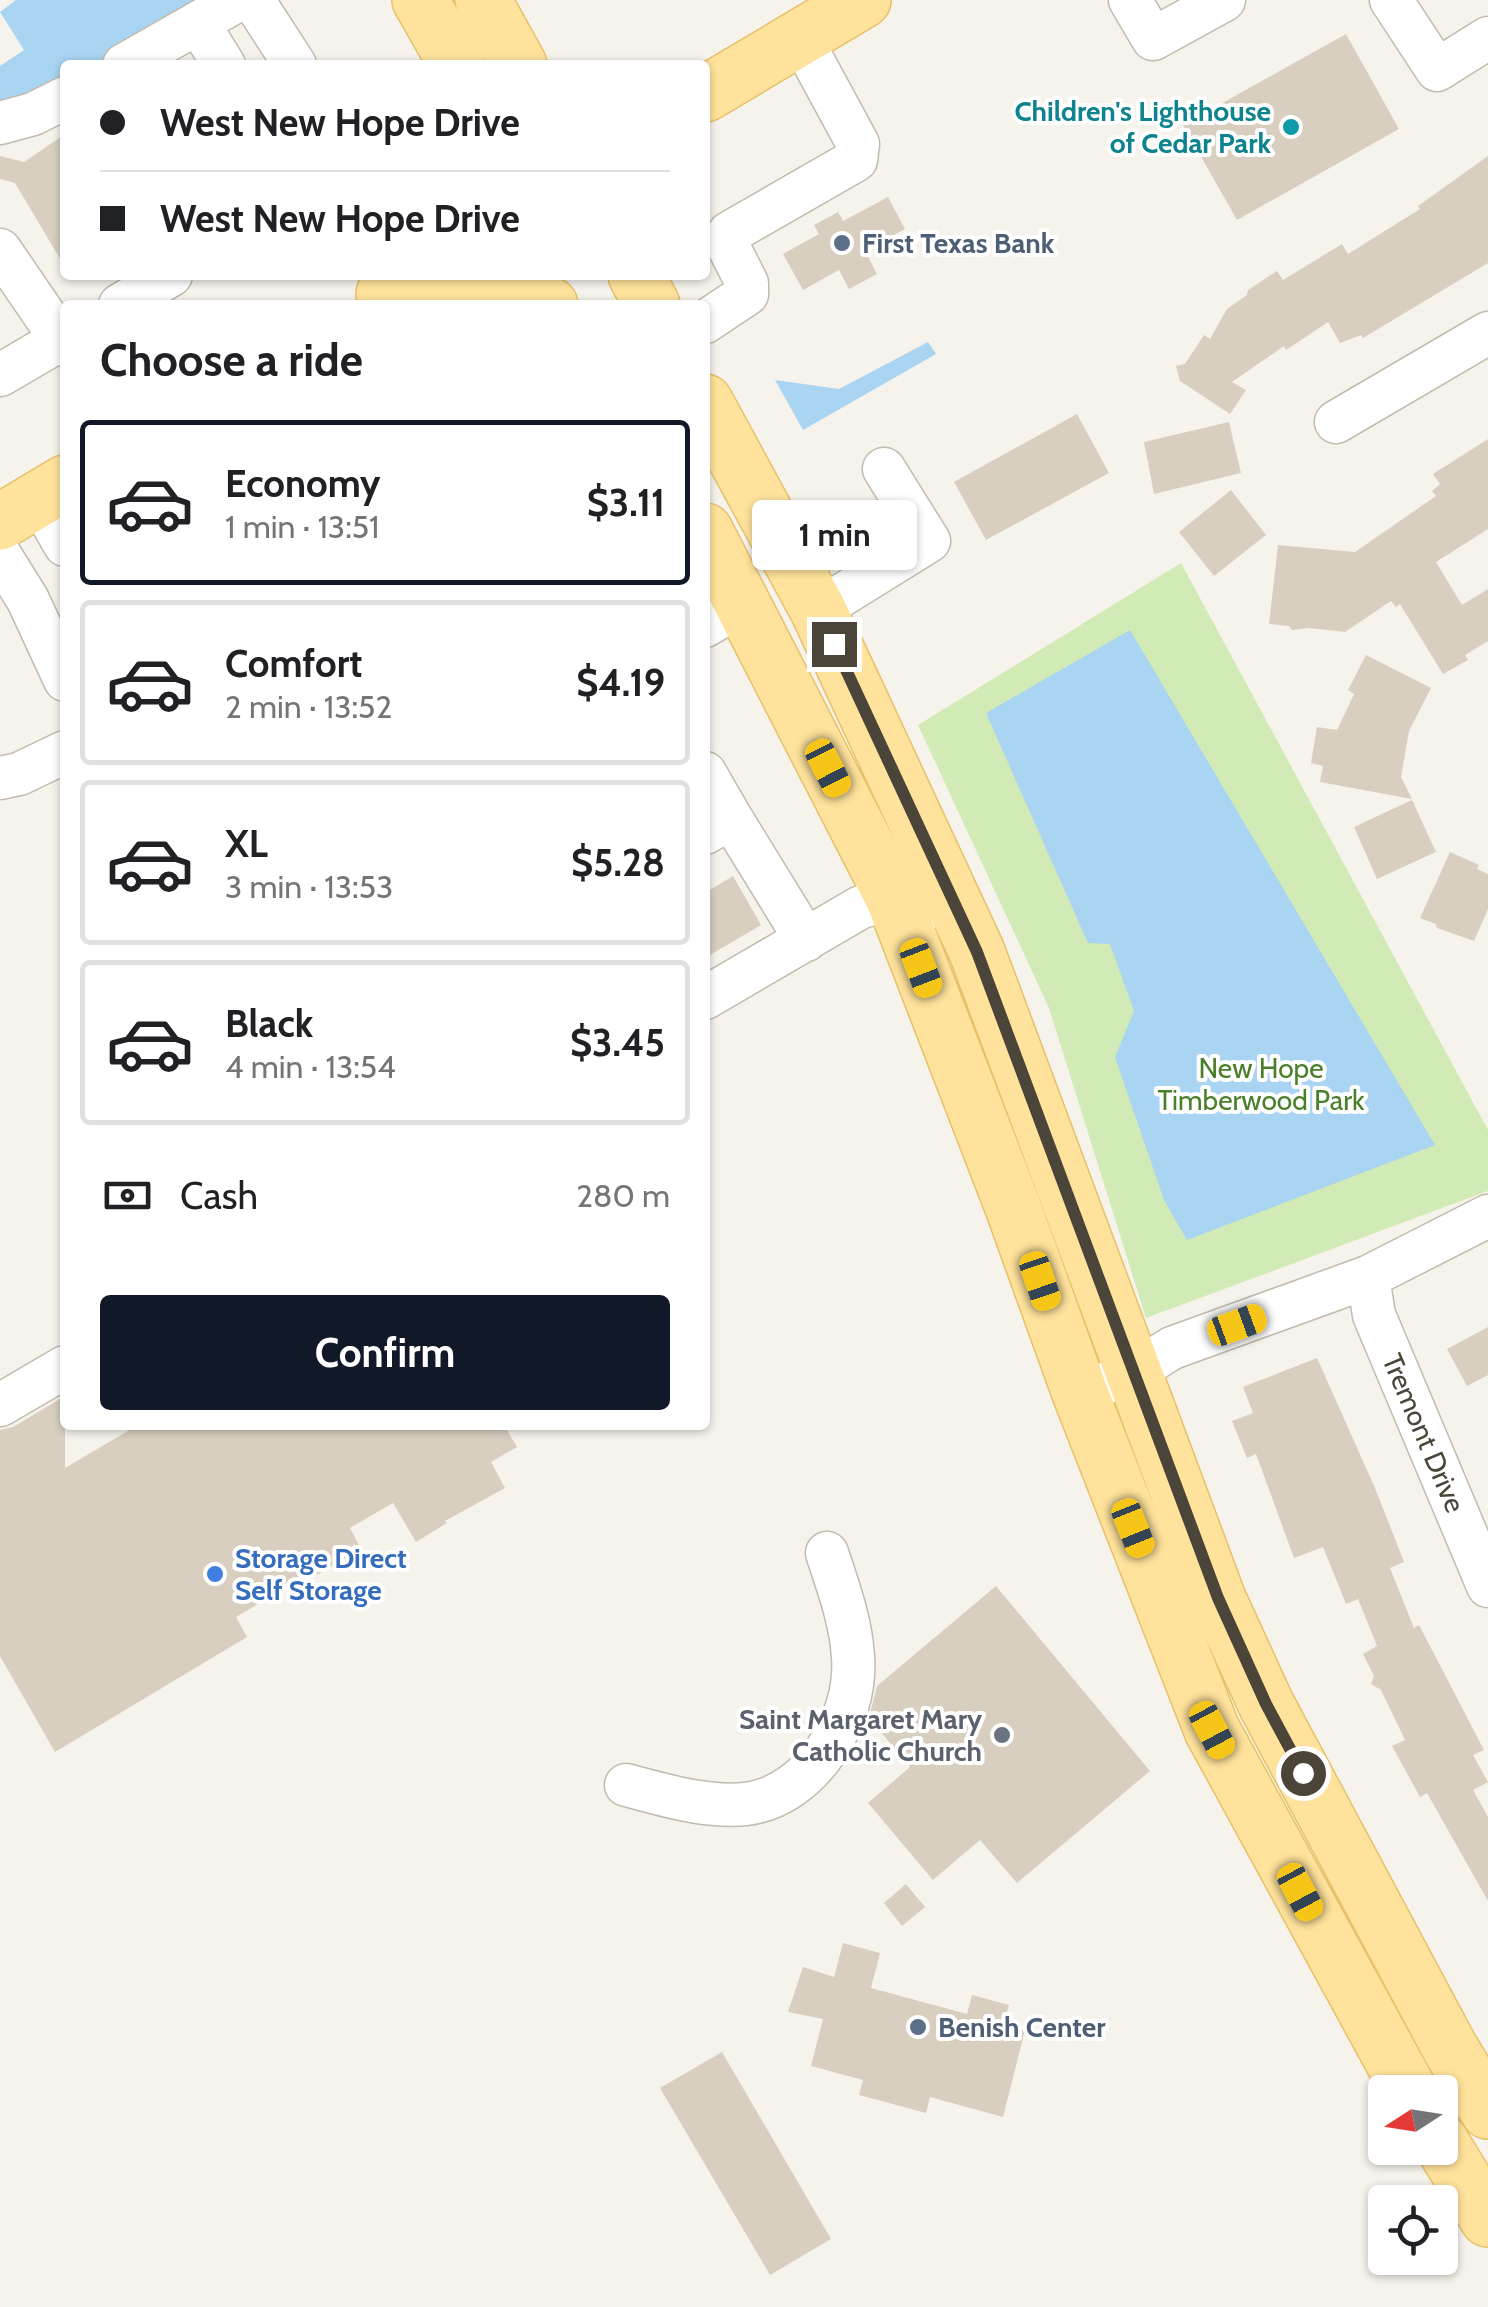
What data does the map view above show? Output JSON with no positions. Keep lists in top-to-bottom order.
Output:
{
  "streets": {
    "street": ["Tremont Drive"]
  },
  "parks": ["New Hope Timberwood Park"],
  "places": [
    "Children's Lighthouse of Cedar Park",
    "First Texas Bank",
    "Storage Direct Self Storage",
    "Saint Margaret Mary Catholic Church",
    "Benish Center"
  ],
  "north": "left",
  "page": {
    "banner": ["West New Hope Drive", "West New Hope Drive"],
    "heading": "Choose a ride",
    "list": [
      {
        "name": "Economy",
        "note": "1 min · 13:51",
        "value": "$3.11"
      },
      {
        "name": "Comfort",
        "note": "2 min · 13:52",
        "value": "$4.19"
      },
      {
        "name": "XL",
        "note": "3 min · 13:53",
        "value": "$5.28"
      },
      {
        "name": "Black",
        "note": "4 min · 13:54",
        "value": "$3.45"
      }
    ],
    "bubble": "1 min",
    "pay": ["Cash", "280 m"],
    "buttons": "Confirm"
  }
}
